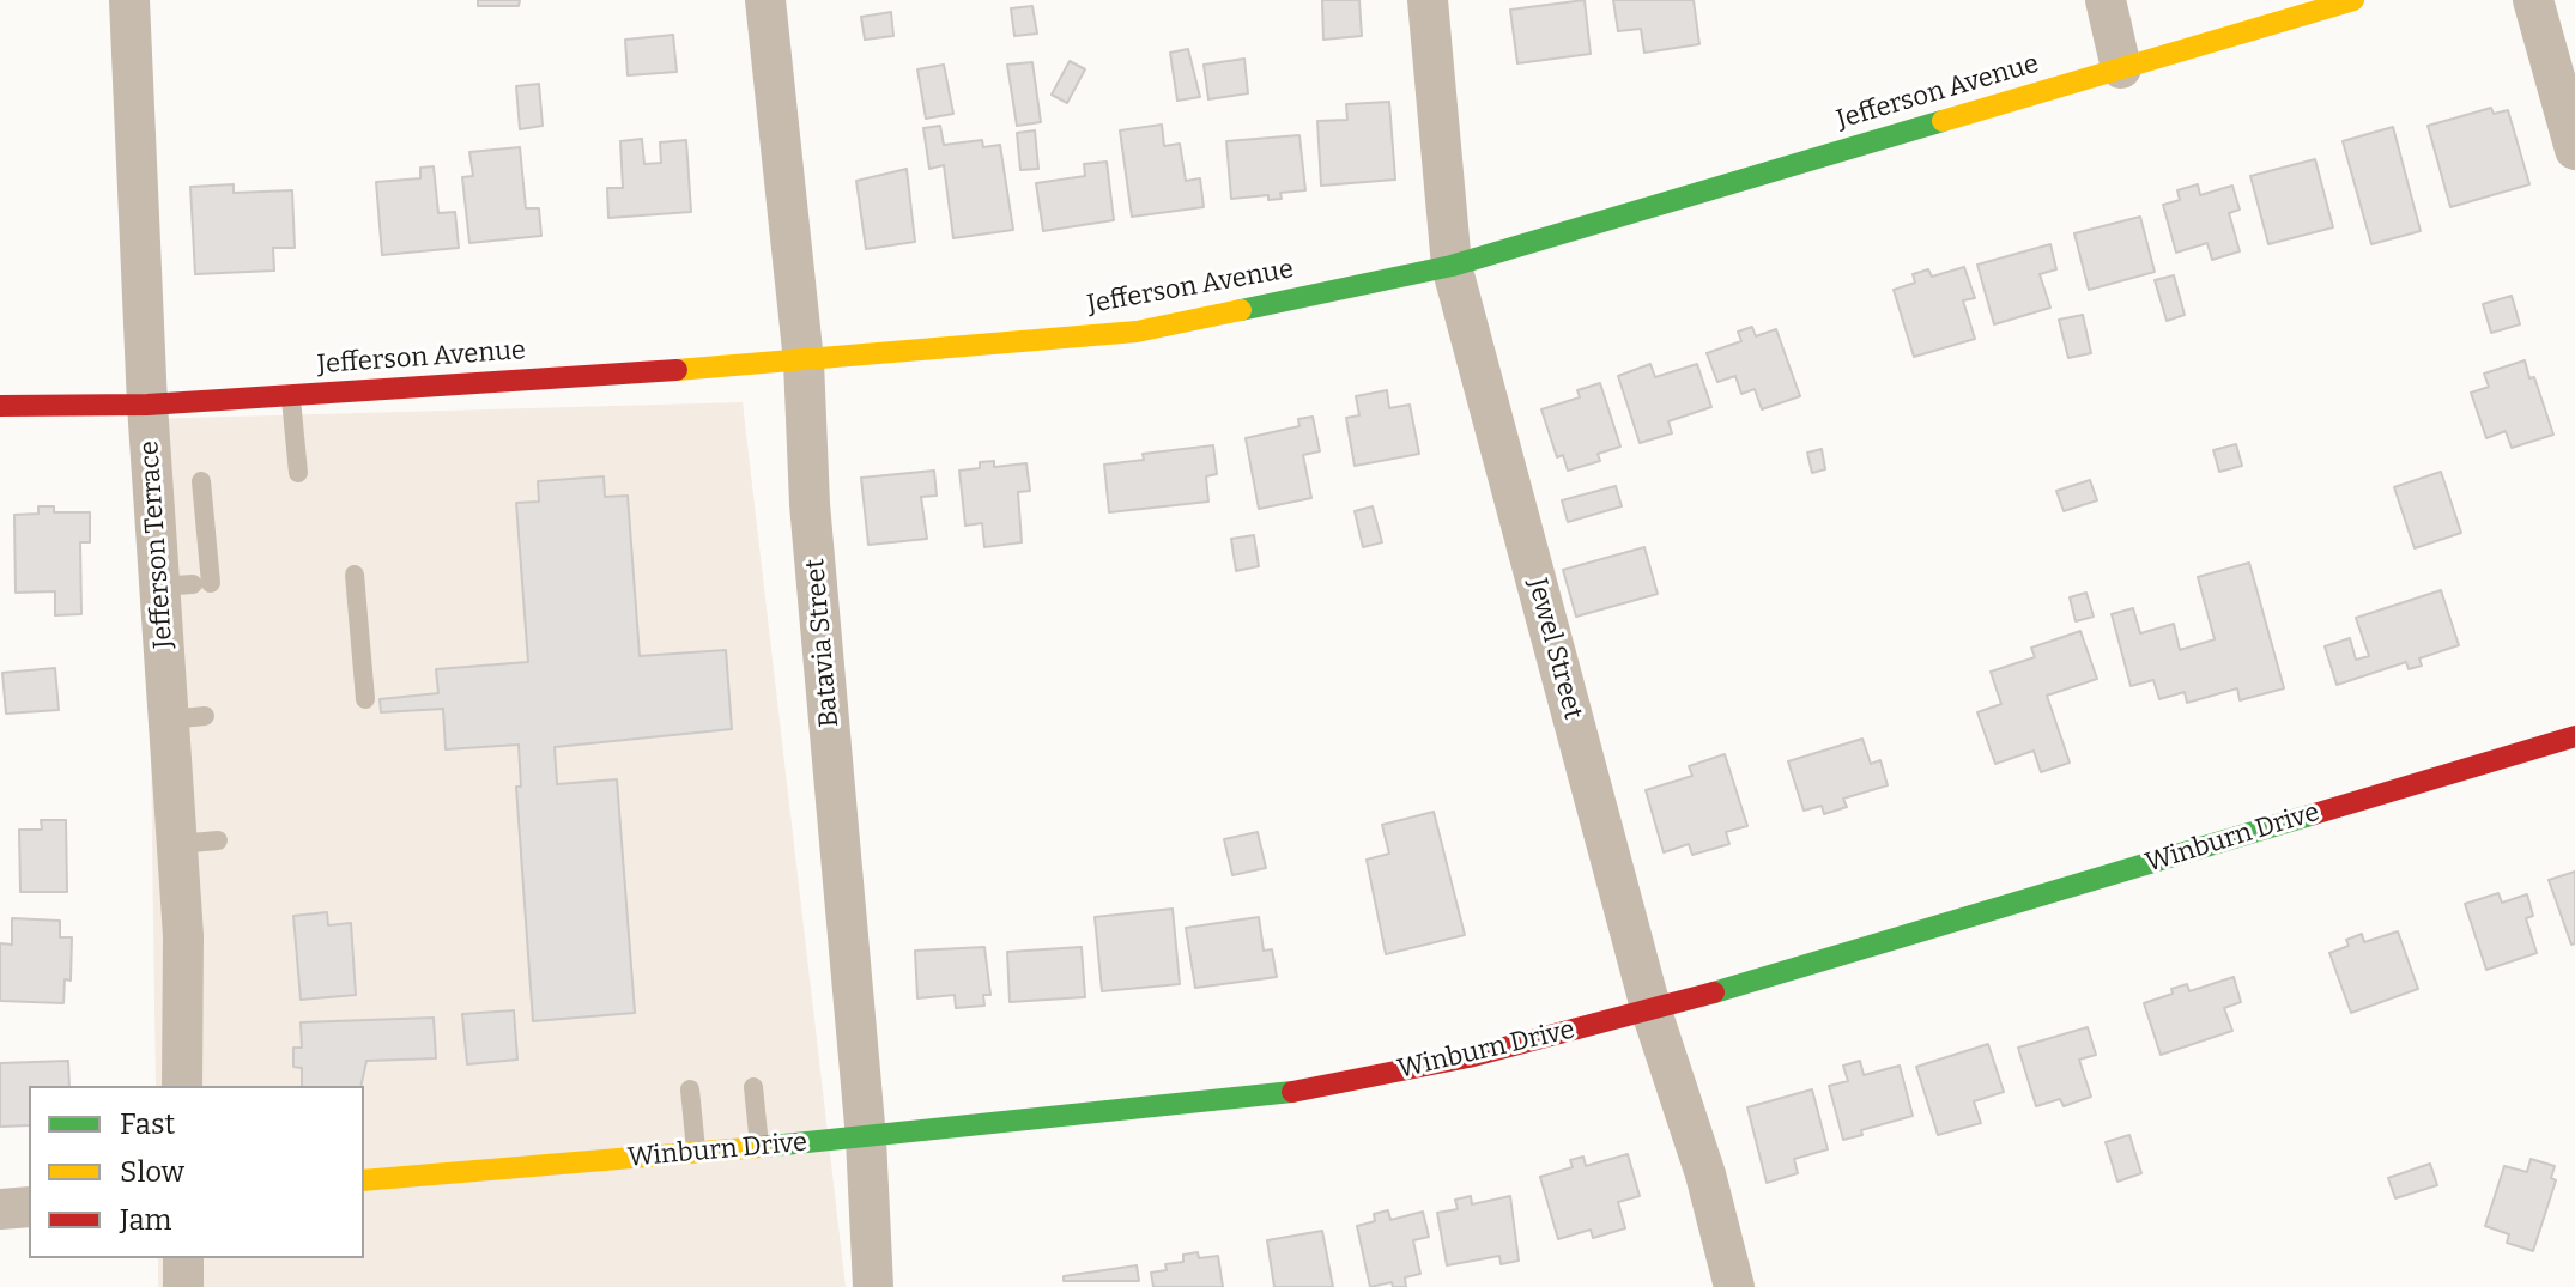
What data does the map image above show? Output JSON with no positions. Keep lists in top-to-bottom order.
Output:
{
  "streets": {
    "street": [
      "Jefferson Avenue",
      "Jefferson Terrace",
      "Batavia Street",
      "Jewel Street",
      "Winburn Drive"
    ]
  },
  "crossings": [
    ["Jefferson Avenue", "Jefferson Terrace"],
    ["Jefferson Avenue", "Batavia Street"],
    ["Jefferson Avenue", "Jewel Street"],
    ["Batavia Street", "Winburn Drive"],
    ["Jewel Street", "Winburn Drive"]
  ],
  "legend": ["Fast", "Slow", "Jam"]
}
